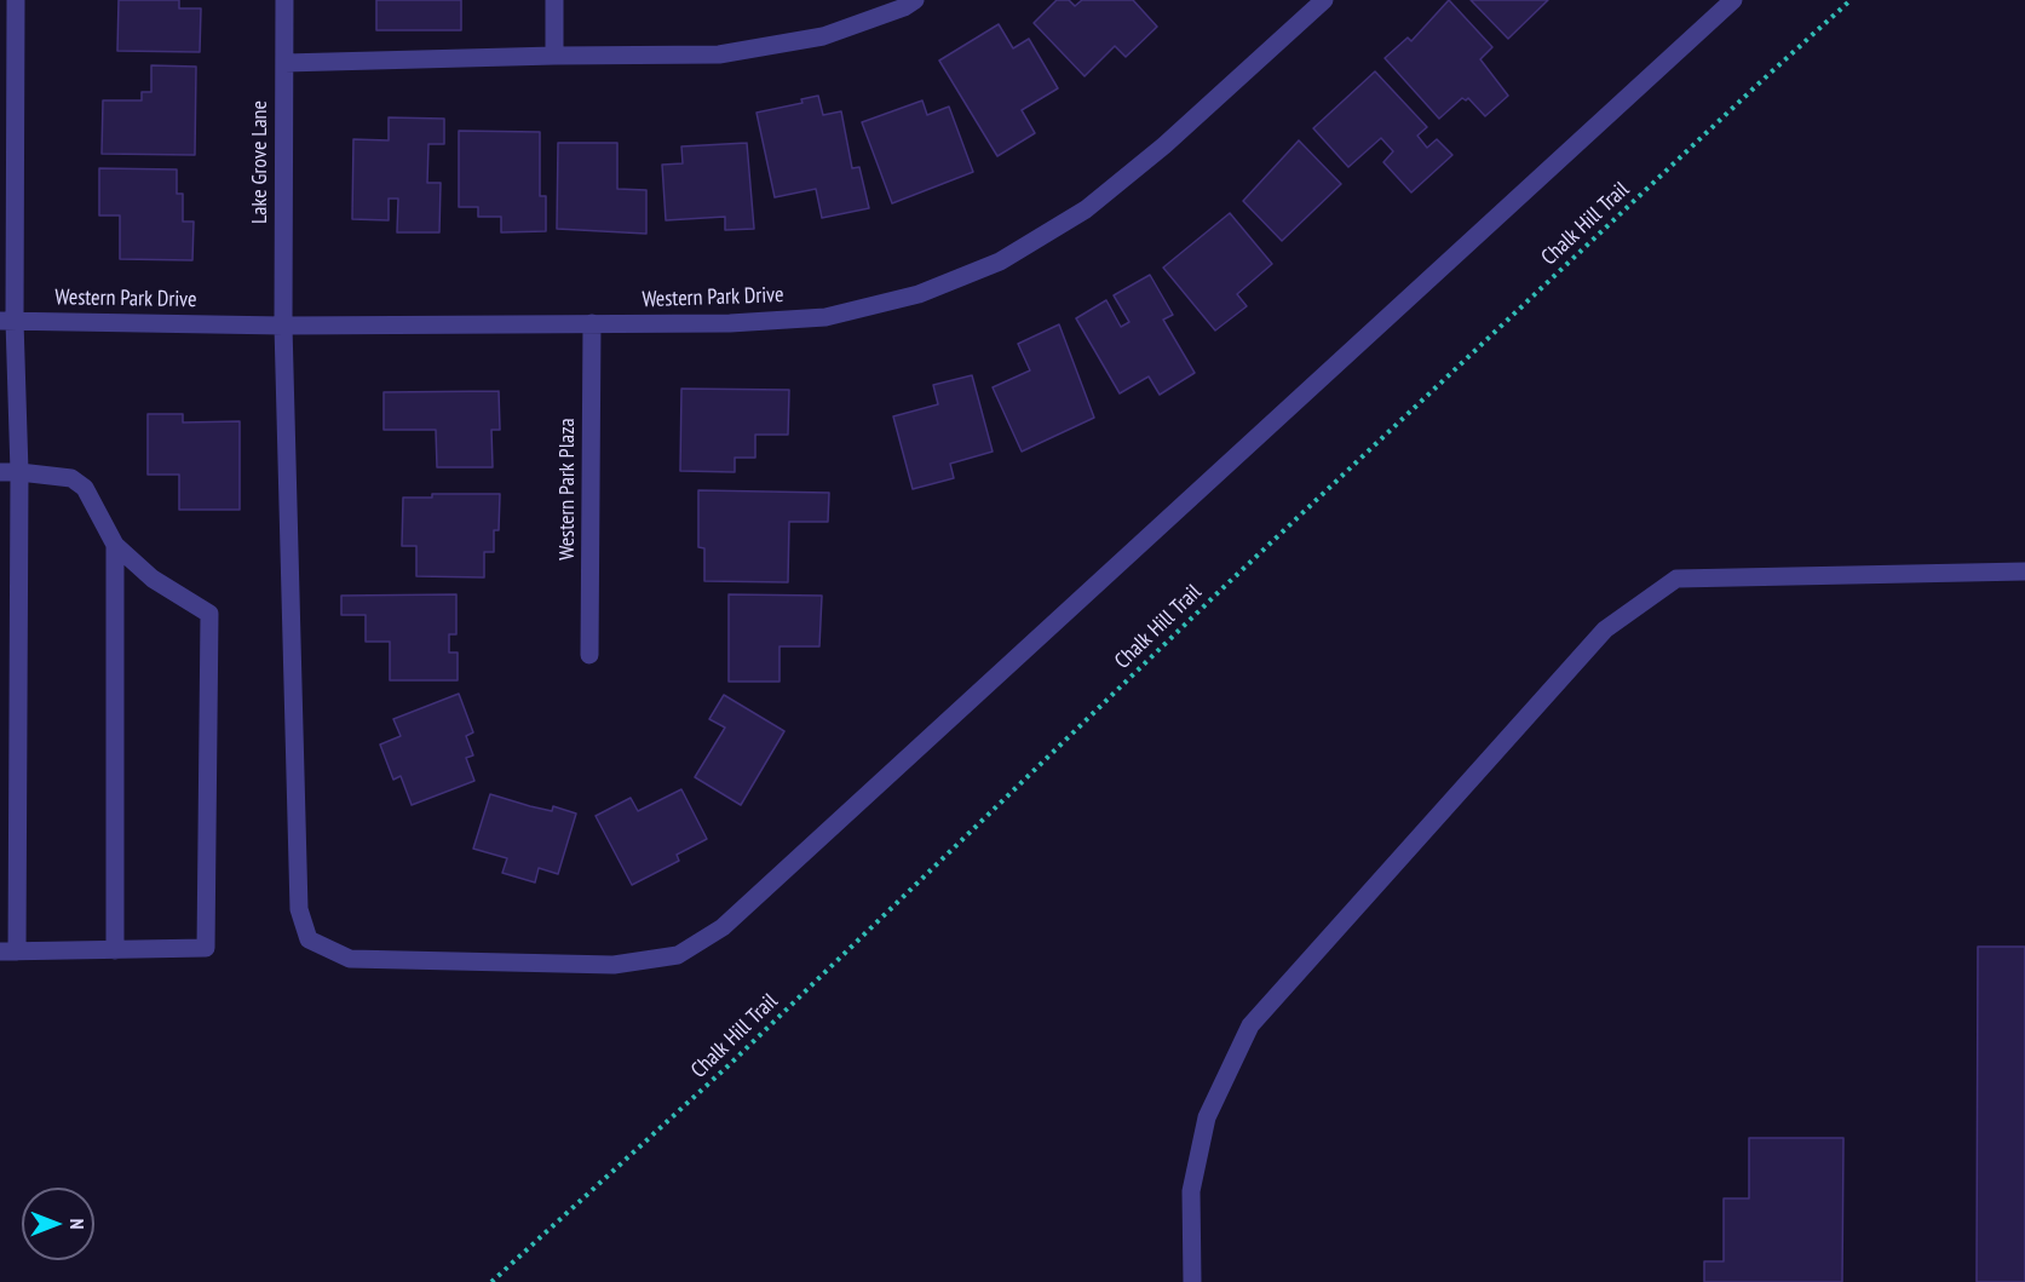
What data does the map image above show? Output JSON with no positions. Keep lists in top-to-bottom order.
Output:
{
  "streets": {
    "street": ["Lake Grove Lane", "Western Park Drive", "Western Park Plaza"],
    "path": ["Chalk Hill Trail"]
  },
  "crossings": [
    ["Lake Grove Lane", "Western Park Drive"],
    ["Western Park Drive", "Western Park Plaza"]
  ],
  "north": "right"
}
